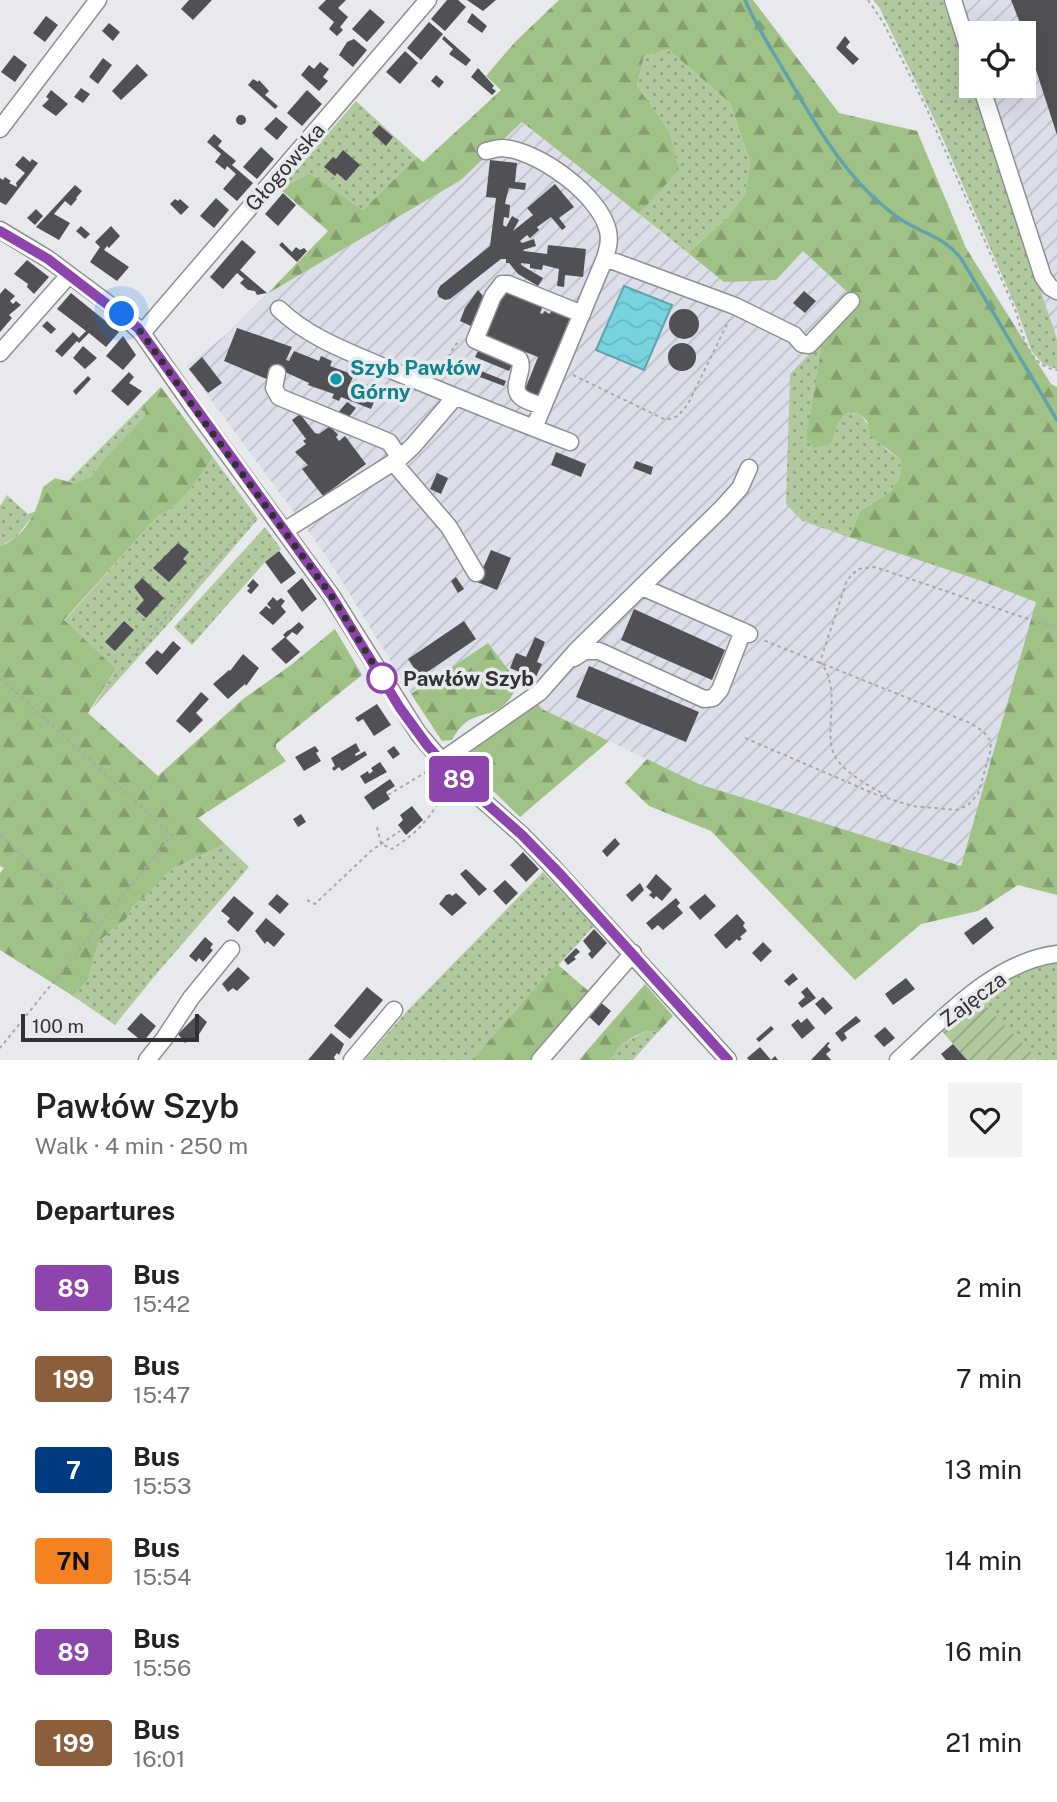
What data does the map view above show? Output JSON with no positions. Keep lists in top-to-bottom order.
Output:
{
  "streets": {
    "street": ["Głogowska", "Zajęcza"]
  },
  "places": ["Szyb Pawłów Górny", "Pawłów Szyb"],
  "lines": ["bus line 89"],
  "scale_bar": "100 m",
  "page": {
    "on_map": "89",
    "scale": "100 m",
    "heading": [
      ["Pawłów Szyb", "Walk · 4 min · 250 m"],
      "Departures"
    ],
    "list": [
      {
        "mark": "89",
        "name": "Bus",
        "note": "15:42",
        "value": "2 min"
      },
      {
        "mark": "199",
        "name": "Bus",
        "note": "15:47",
        "value": "7 min"
      },
      {
        "mark": "7",
        "name": "Bus",
        "note": "15:53",
        "value": "13 min"
      },
      {
        "mark": "7N",
        "name": "Bus",
        "note": "15:54",
        "value": "14 min"
      },
      {
        "mark": "89",
        "name": "Bus",
        "note": "15:56",
        "value": "16 min"
      },
      {
        "mark": "199",
        "name": "Bus",
        "note": "16:01",
        "value": "21 min"
      }
    ]
  }
}
